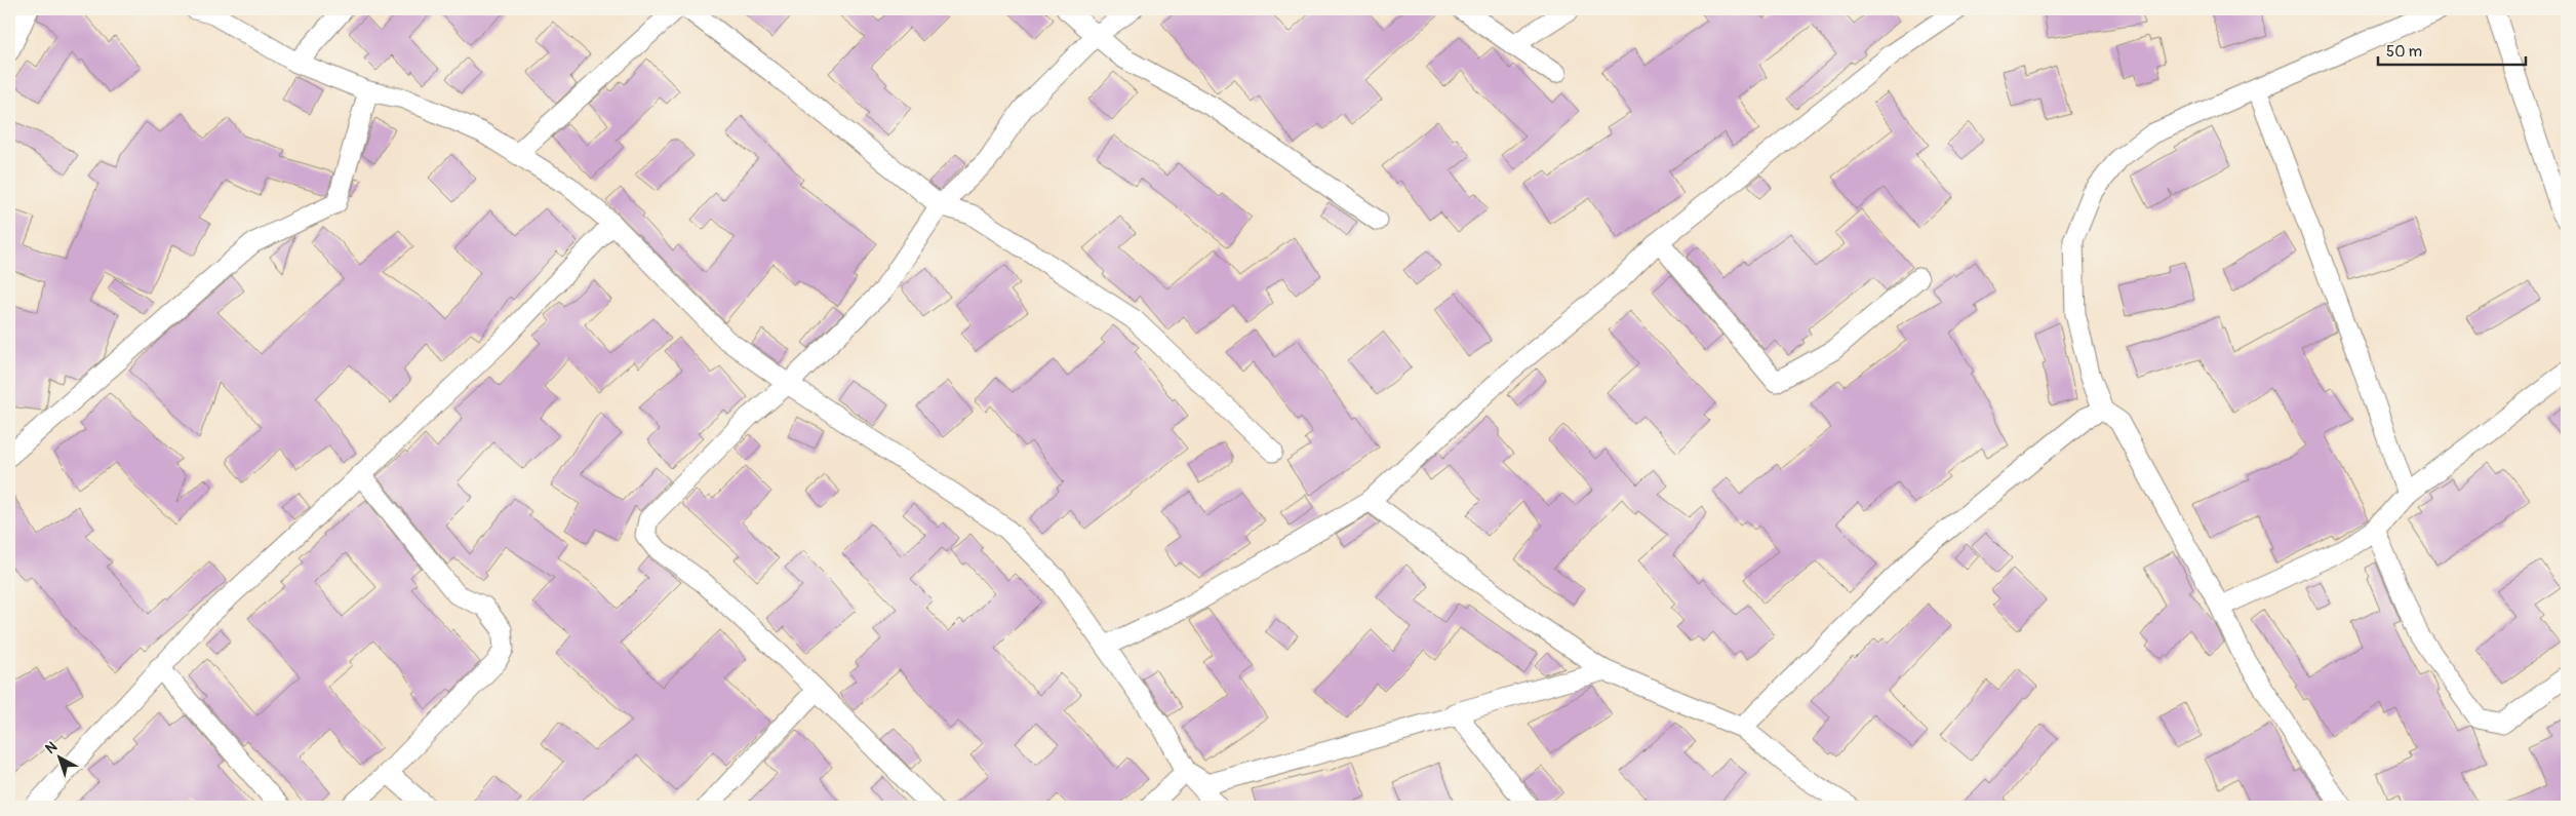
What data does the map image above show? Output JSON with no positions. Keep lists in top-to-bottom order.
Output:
{
  "scale_bar": "50 m",
  "north": "top left"
}
